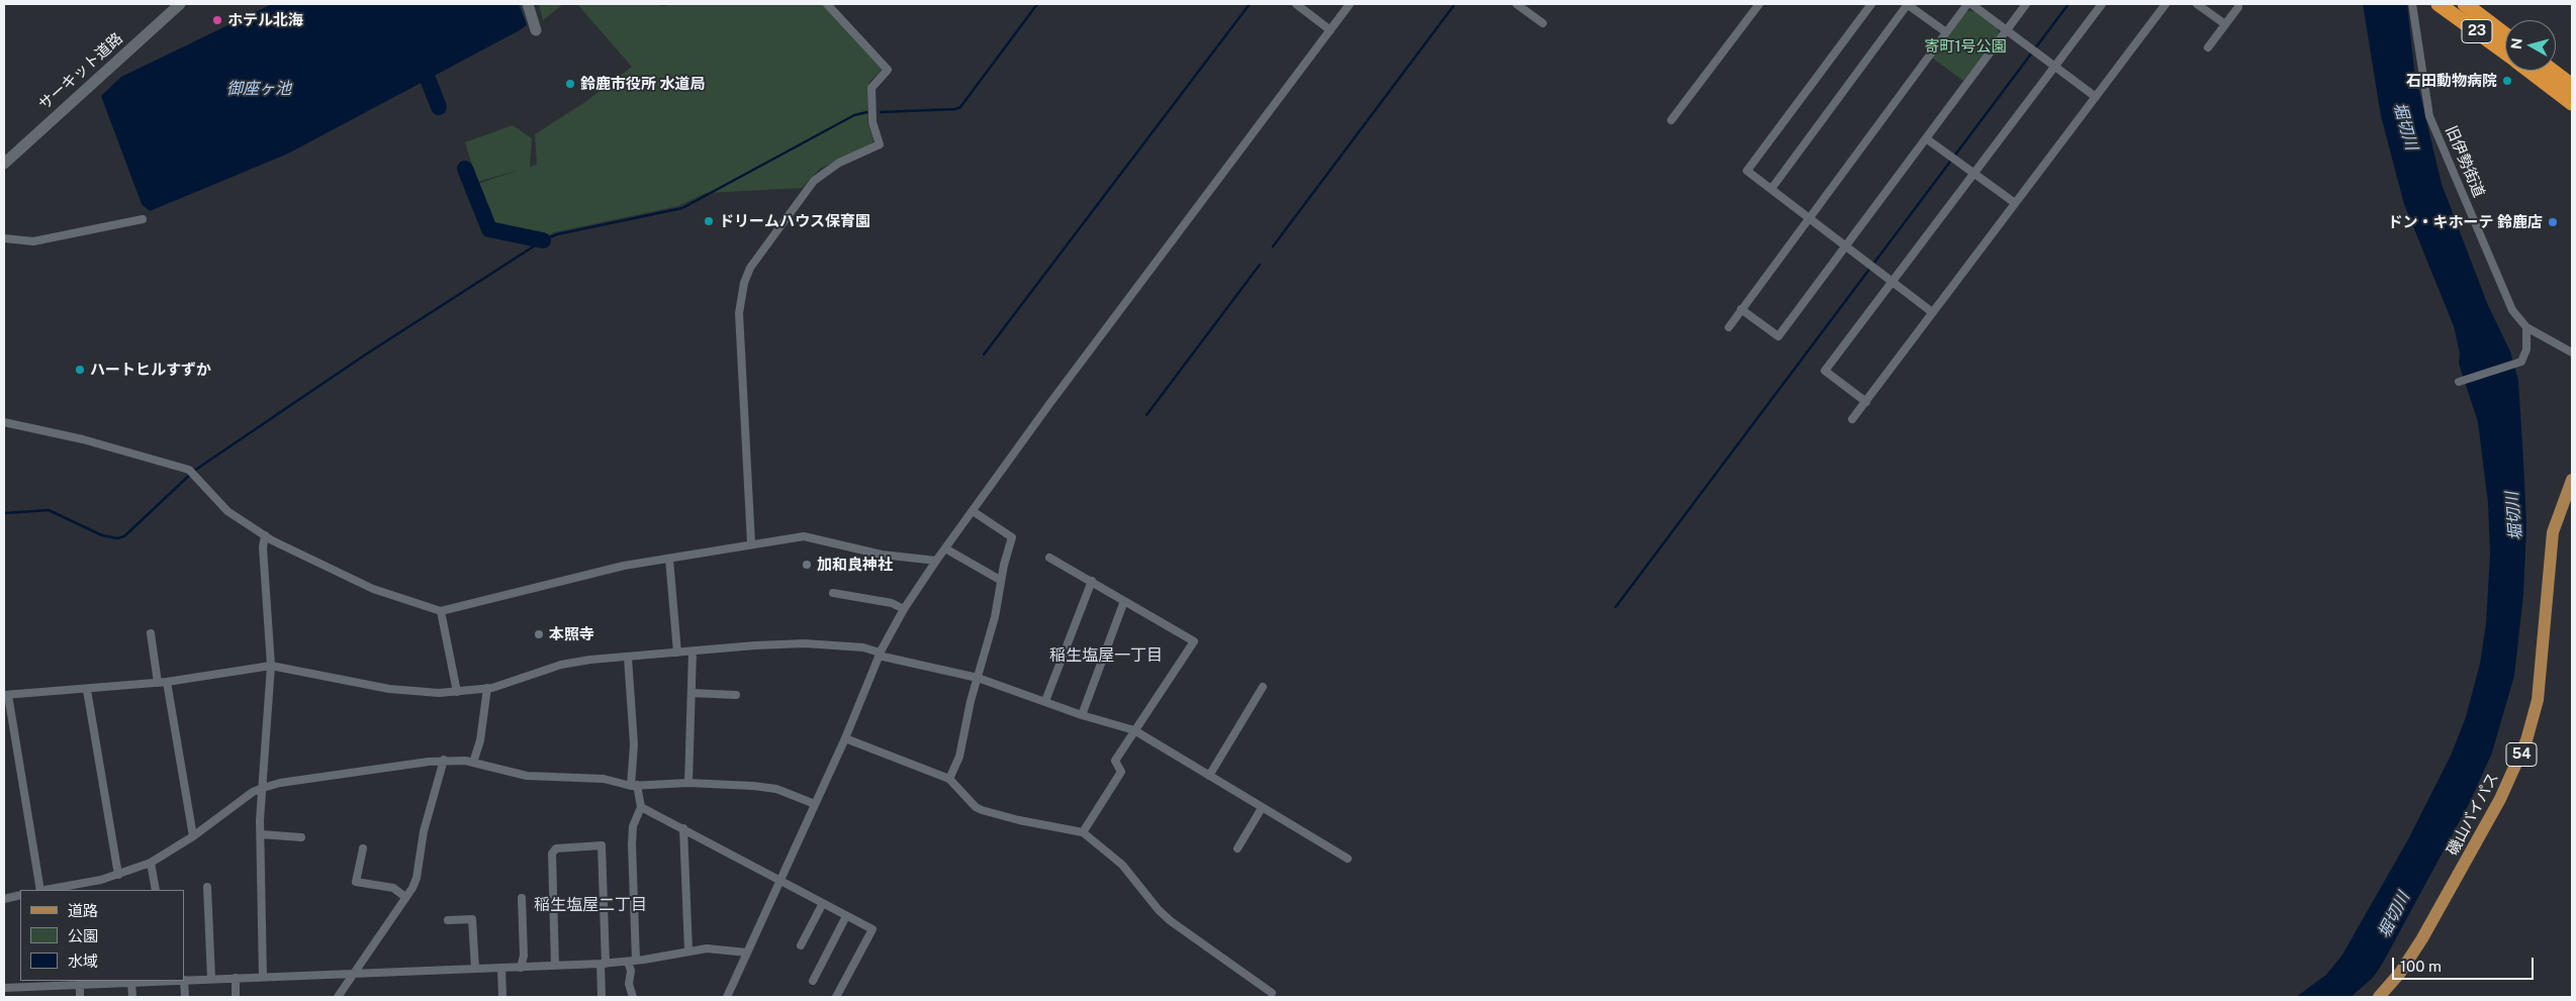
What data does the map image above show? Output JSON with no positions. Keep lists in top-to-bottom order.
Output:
{
  "streets": {
    "highway": ["23"],
    "main road": ["54", "磯山バイパス"],
    "street": ["サーキット道路", "旧伊勢街道"]
  },
  "districts": ["稲生塩屋一丁目", "稲生塩屋二丁目"],
  "water": ["御座ヶ池", "堀切川"],
  "parks": ["寄町1号公園"],
  "places": [
    "ホテル北海",
    "石田動物病院",
    "鈴鹿市役所 水道局",
    "ドリームハウス保育園",
    "ドン・キホーテ 鈴鹿店",
    "ハートヒルすずか",
    "加和良神社",
    "本照寺"
  ],
  "legend": ["道路", "公園", "水域"],
  "scale_bar": "100 m",
  "north": "left"
}
